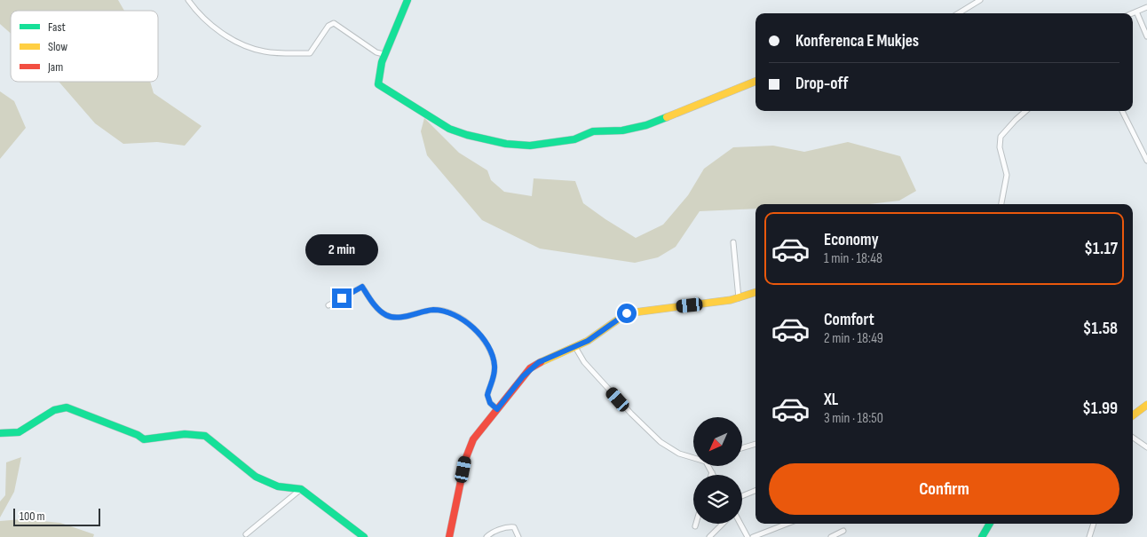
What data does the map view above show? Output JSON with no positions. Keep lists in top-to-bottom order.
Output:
{
  "legend": ["Fast", "Slow", "Jam"],
  "scale_bar": "100 m",
  "north": "bottom left",
  "page": {
    "banner": ["Konferenca E Mukjes", "Drop-off"],
    "list": [
      {
        "name": "Economy",
        "note": "1 min · 18:48",
        "value": "$1.17"
      },
      {
        "name": "Comfort",
        "note": "2 min · 18:49",
        "value": "$1.58"
      },
      {
        "name": "XL",
        "note": "3 min · 18:50",
        "value": "$1.99"
      }
    ],
    "bubble": "2 min",
    "buttons": "Confirm",
    "scale": "100 m"
  }
}
